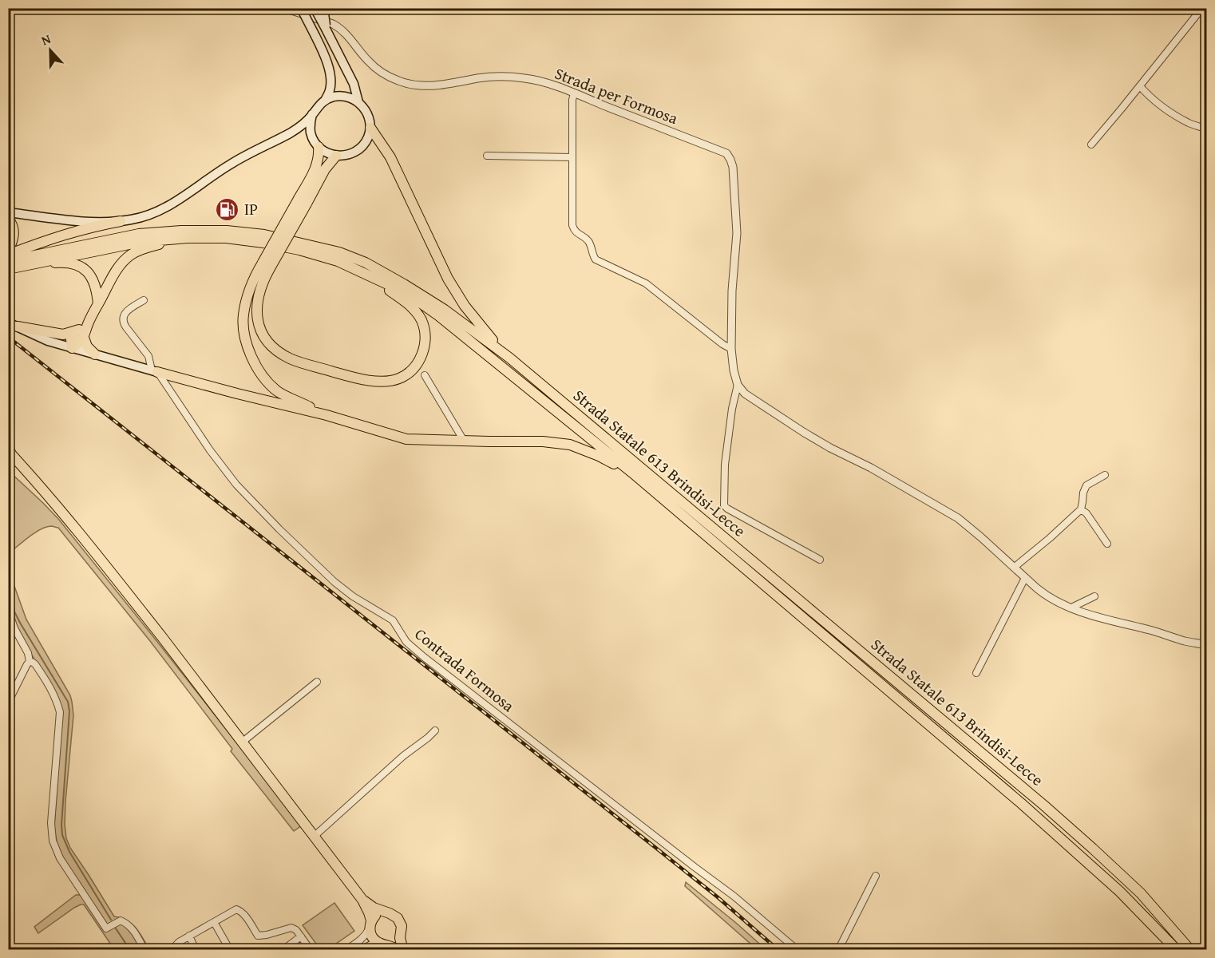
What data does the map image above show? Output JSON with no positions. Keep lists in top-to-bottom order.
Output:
{
  "streets": {
    "main road": ["Strada Statale 613 Brindisi-Lecce"],
    "street": ["Strada per Formosa", "Contrada Formosa"]
  },
  "places": {
    "fuel station": ["IP"]
  },
  "north": "top"
}
